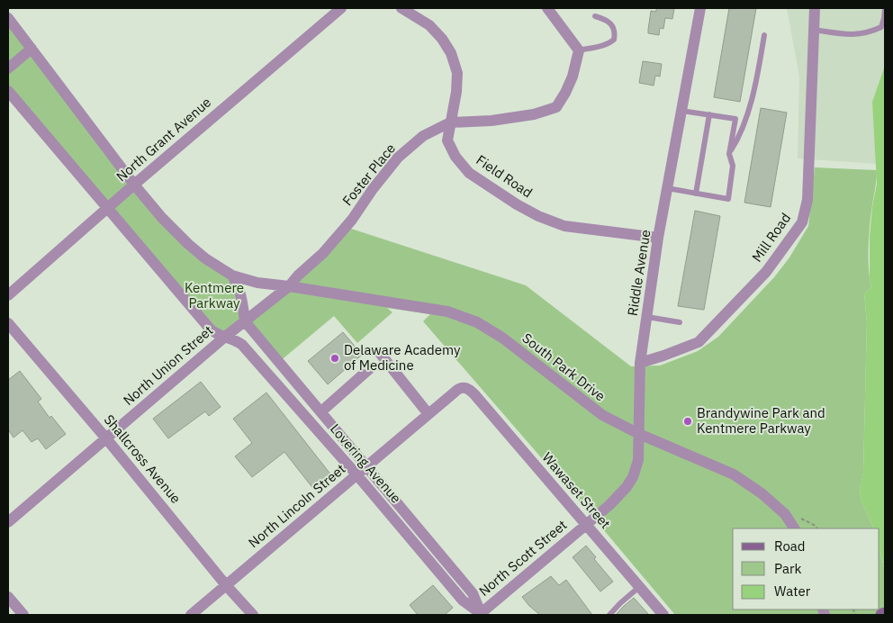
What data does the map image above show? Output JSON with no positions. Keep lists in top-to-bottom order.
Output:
{
  "streets": {
    "street": [
      "North Grant Avenue",
      "Foster Place",
      "Field Road",
      "Mill Road",
      "Riddle Avenue",
      "North Union Street",
      "South Park Drive",
      "Shallcross Avenue",
      "Lovering Avenue",
      "Wawaset Street",
      "North Lincoln Street",
      "North Scott Street"
    ]
  },
  "crossings": [
    ["Foster Place", "Field Road"],
    ["Foster Place", "North Union Street"],
    ["Foster Place", "South Park Drive"],
    ["Field Road", "Riddle Avenue"],
    ["Mill Road", "Riddle Avenue"],
    ["Riddle Avenue", "South Park Drive"],
    ["Riddle Avenue", "Wawaset Street"],
    ["Riddle Avenue", "North Scott Street"],
    ["North Union Street", "South Park Drive"],
    ["North Union Street", "Shallcross Avenue"],
    ["North Union Street", "Lovering Avenue"],
    ["Shallcross Avenue", "North Lincoln Street"],
    ["Lovering Avenue", "North Lincoln Street"],
    ["Lovering Avenue", "North Scott Street"],
    ["Wawaset Street", "North Lincoln Street"],
    ["Wawaset Street", "North Scott Street"]
  ],
  "parks": ["Kentmere Parkway"],
  "places": ["Delaware Academy of Medicine", "Brandywine Park and Kentmere Parkway"],
  "legend": ["Road", "Park", "Water"]
}
